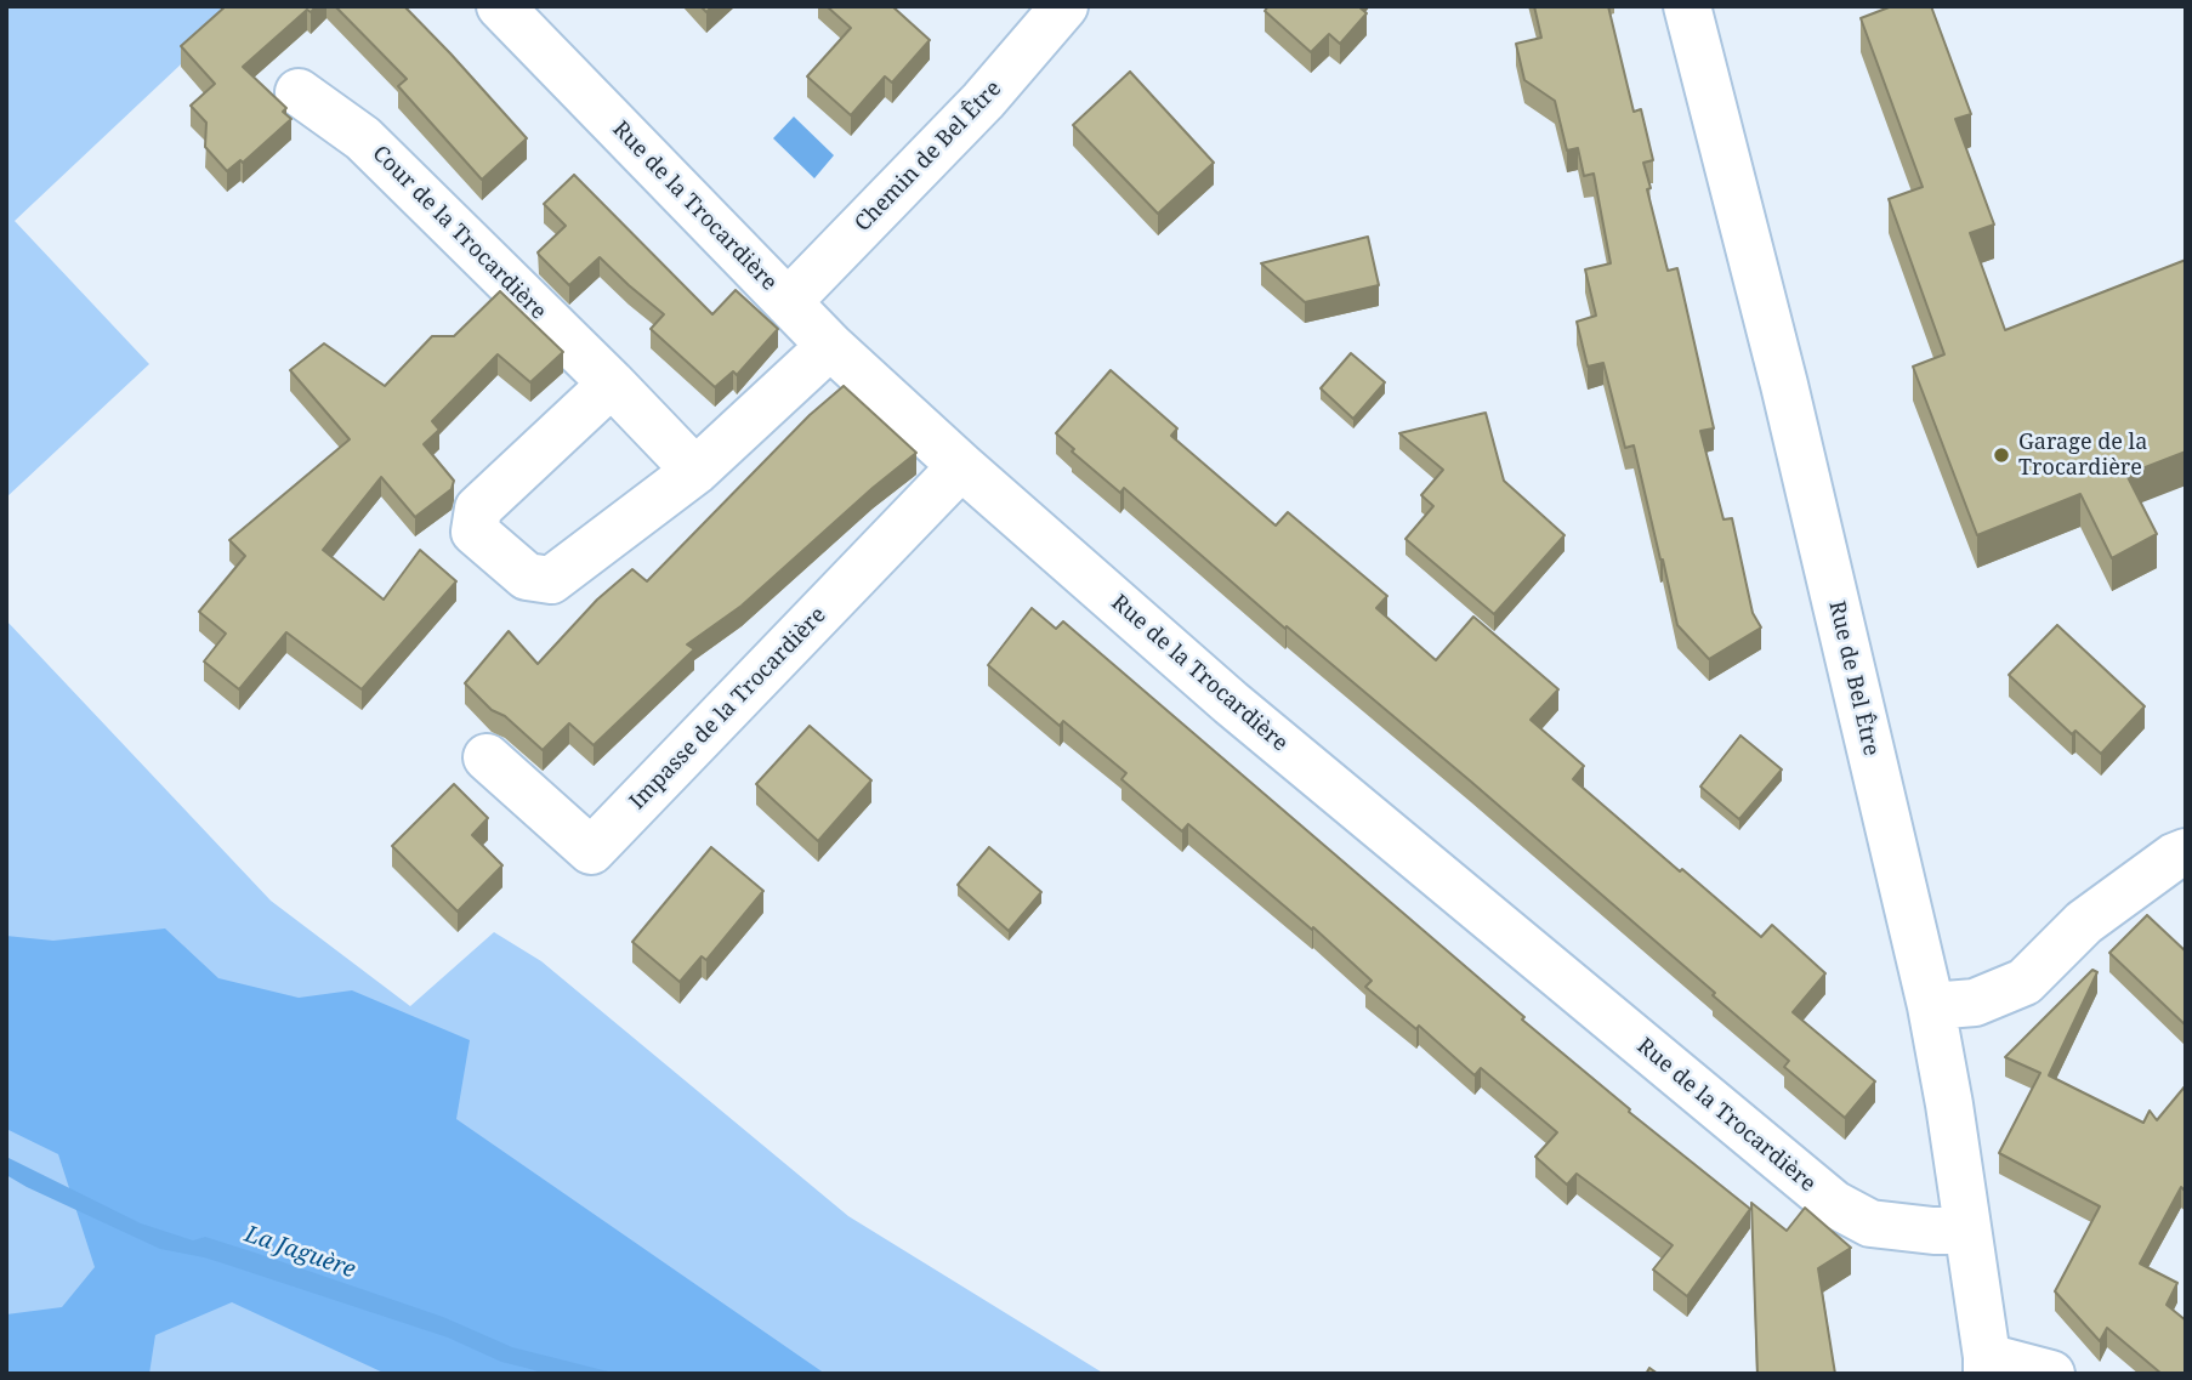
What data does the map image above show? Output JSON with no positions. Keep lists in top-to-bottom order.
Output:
{
  "streets": {
    "street": [
      "Chemin de Bel Être",
      "Rue de la Trocardière",
      "Cour de la Trocardière",
      "Rue de Bel Être",
      "Impasse de la Trocardière"
    ]
  },
  "crossings": [
    ["Chemin de Bel Être", "Rue de la Trocardière"],
    ["Rue de la Trocardière", "Rue de Bel Être"],
    ["Rue de la Trocardière", "Impasse de la Trocardière"]
  ],
  "water": ["La Jaguère"],
  "places": ["Garage de la Trocardière"]
}
